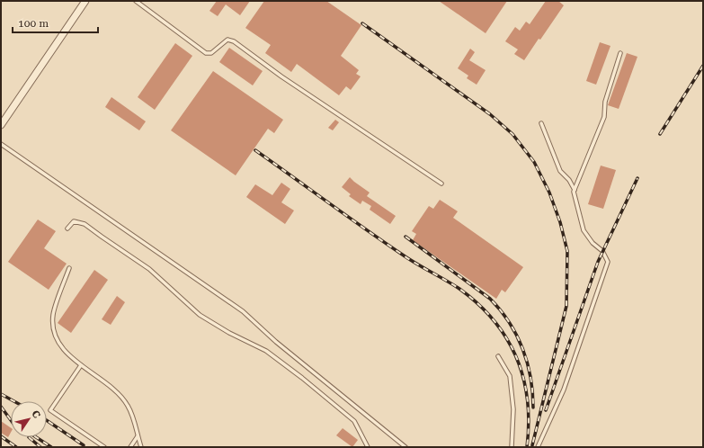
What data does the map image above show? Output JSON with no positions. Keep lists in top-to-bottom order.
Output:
{
  "scale_bar": "100 m",
  "north": "top right"
}
